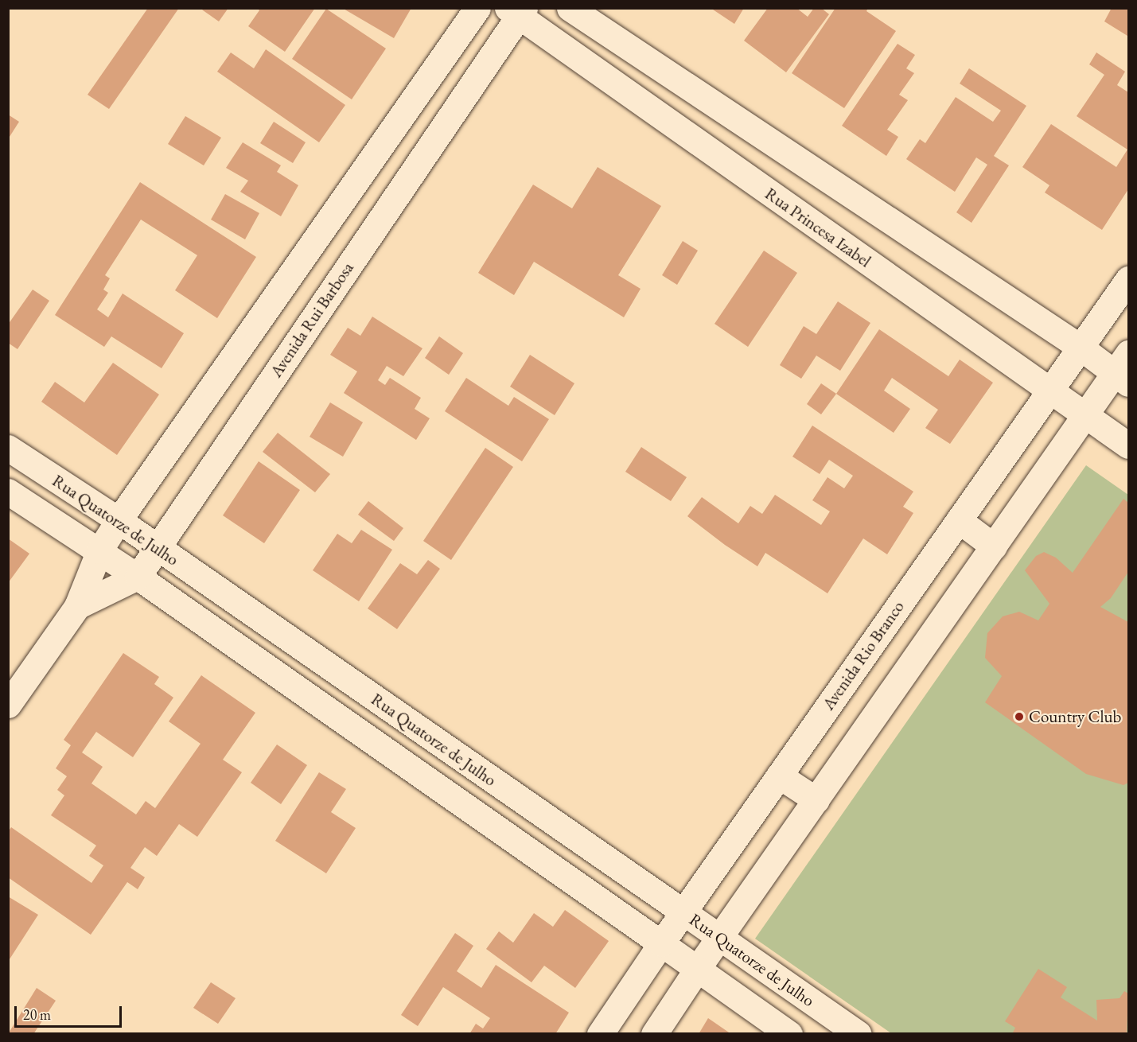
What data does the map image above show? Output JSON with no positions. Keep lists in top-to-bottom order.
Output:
{
  "streets": {
    "street": [
      "Rua Princesa Izabel",
      "Avenida Rui Barbosa",
      "Rua Quatorze de Julho",
      "Avenida Rio Branco"
    ]
  },
  "crossings": [
    ["Rua Princesa Izabel", "Avenida Rui Barbosa"],
    ["Rua Princesa Izabel", "Avenida Rio Branco"],
    ["Avenida Rui Barbosa", "Rua Quatorze de Julho"],
    ["Rua Quatorze de Julho", "Avenida Rio Branco"]
  ],
  "places": ["Country Club"],
  "scale_bar": "20 m"
}
